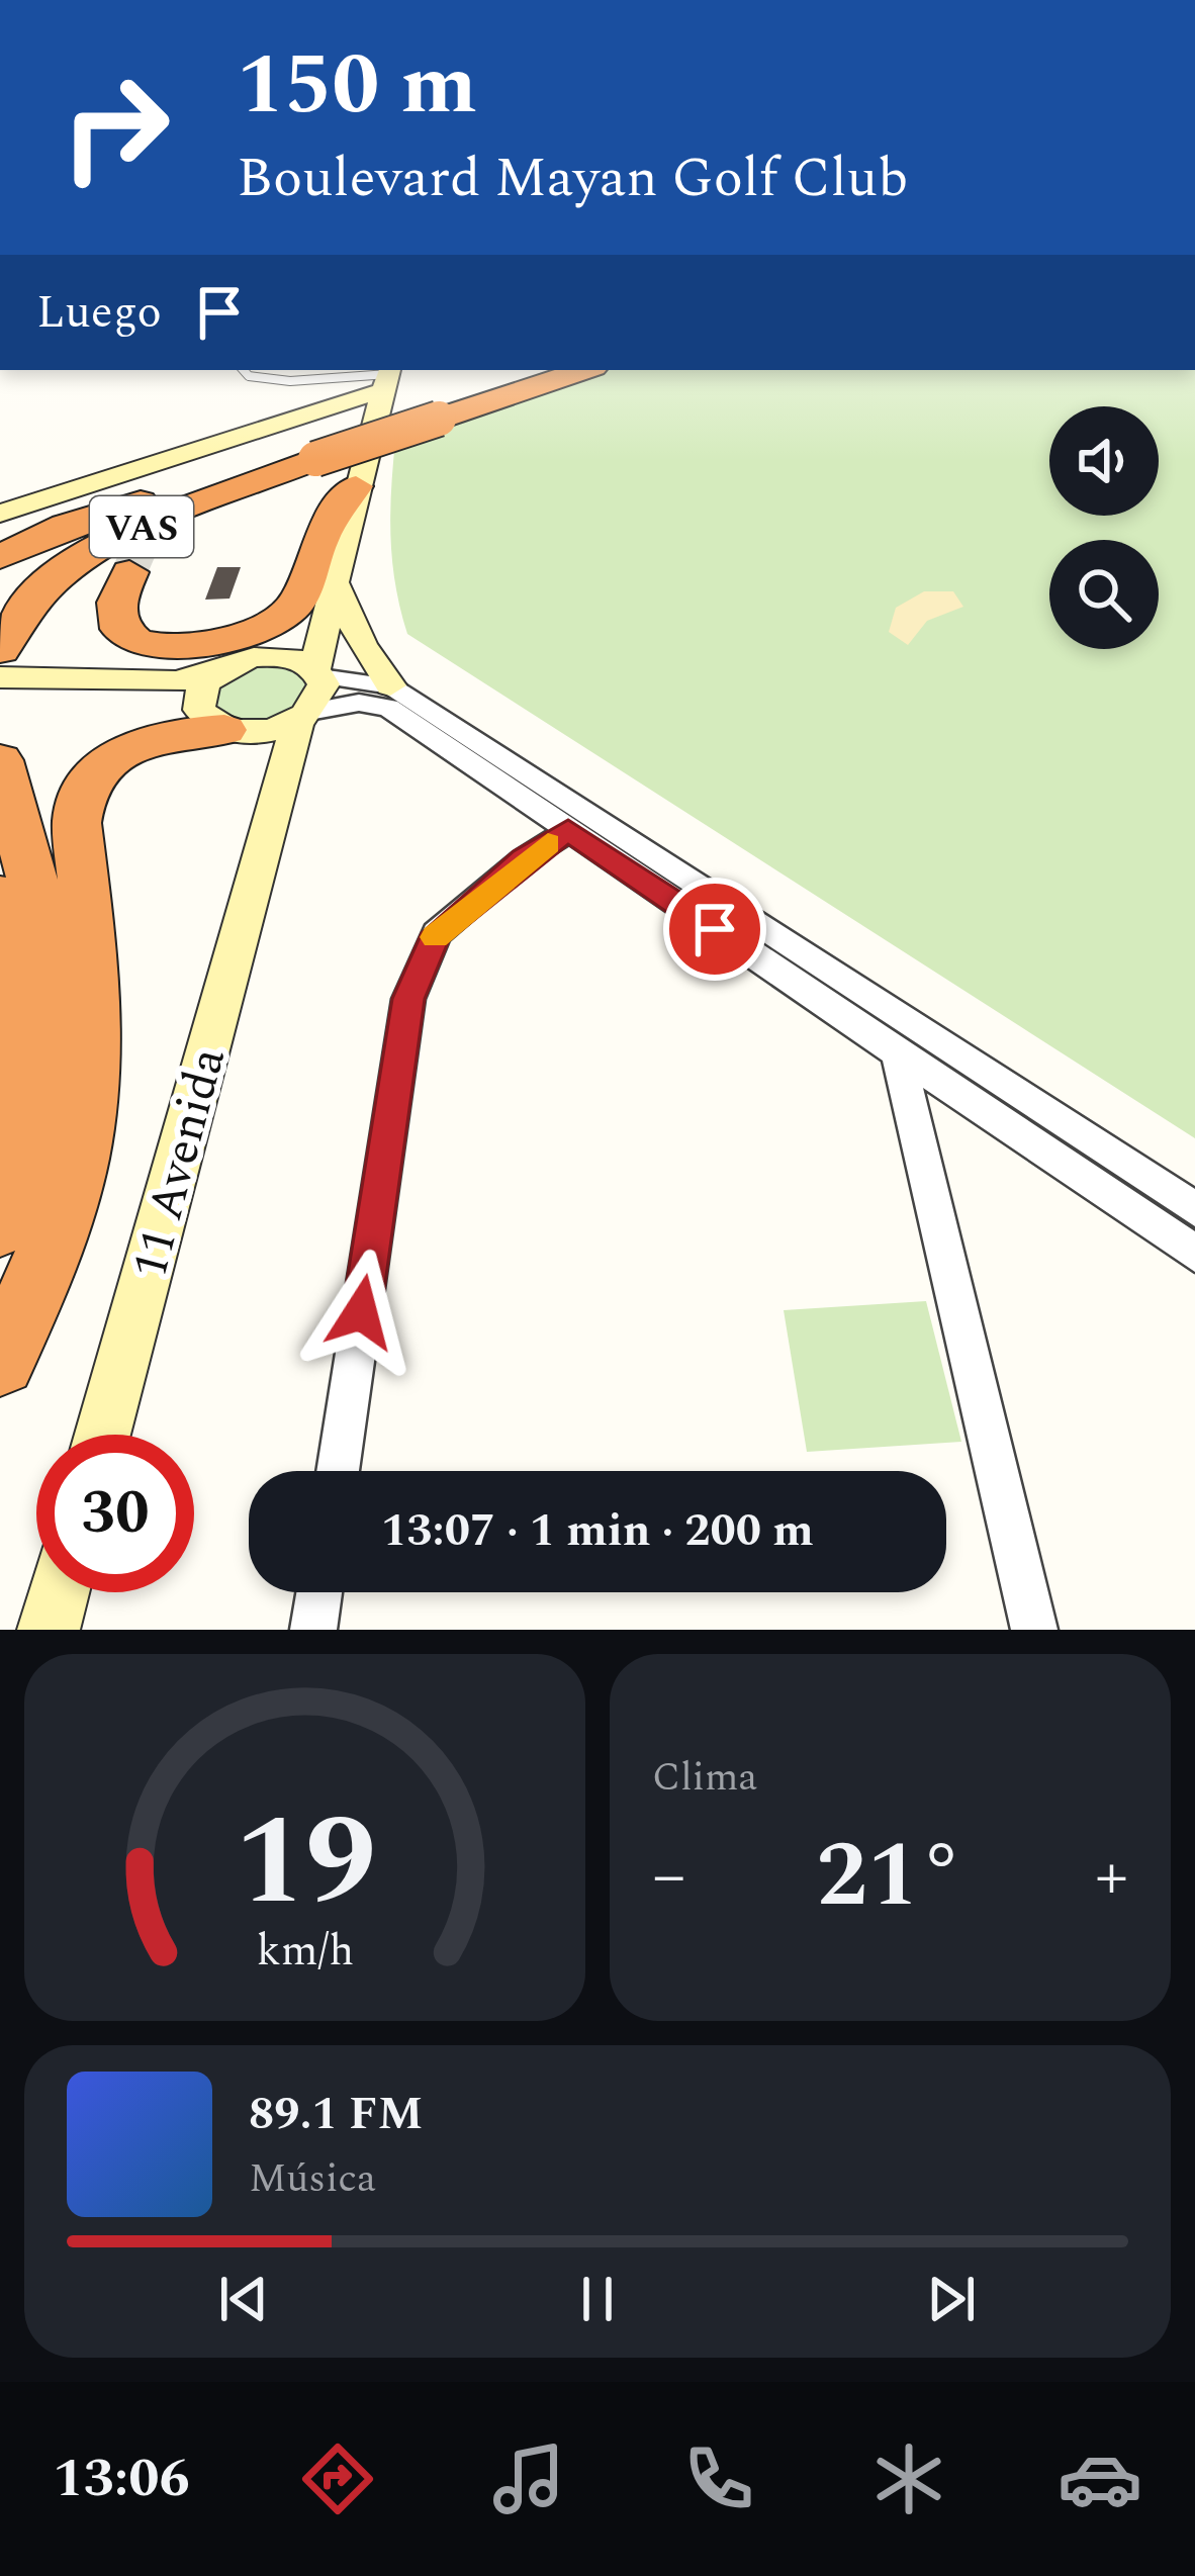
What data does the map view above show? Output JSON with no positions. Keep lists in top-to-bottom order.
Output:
{
  "streets": {
    "highway": ["VAS"],
    "main road": ["11 Avenida"]
  },
  "page": {
    "turn": ["150 m", "Boulevard Mayan Golf Club"],
    "then": "Luego",
    "limit": "30",
    "trip": "13:07 · 1 min · 200 m",
    "tile": "Clima",
    "heat": ["−", "21°", "+"],
    "song": ["89.1 FM", "Música"],
    "tabs": "13:06",
    "gauge": ["19", "km/h"]
  }
}
